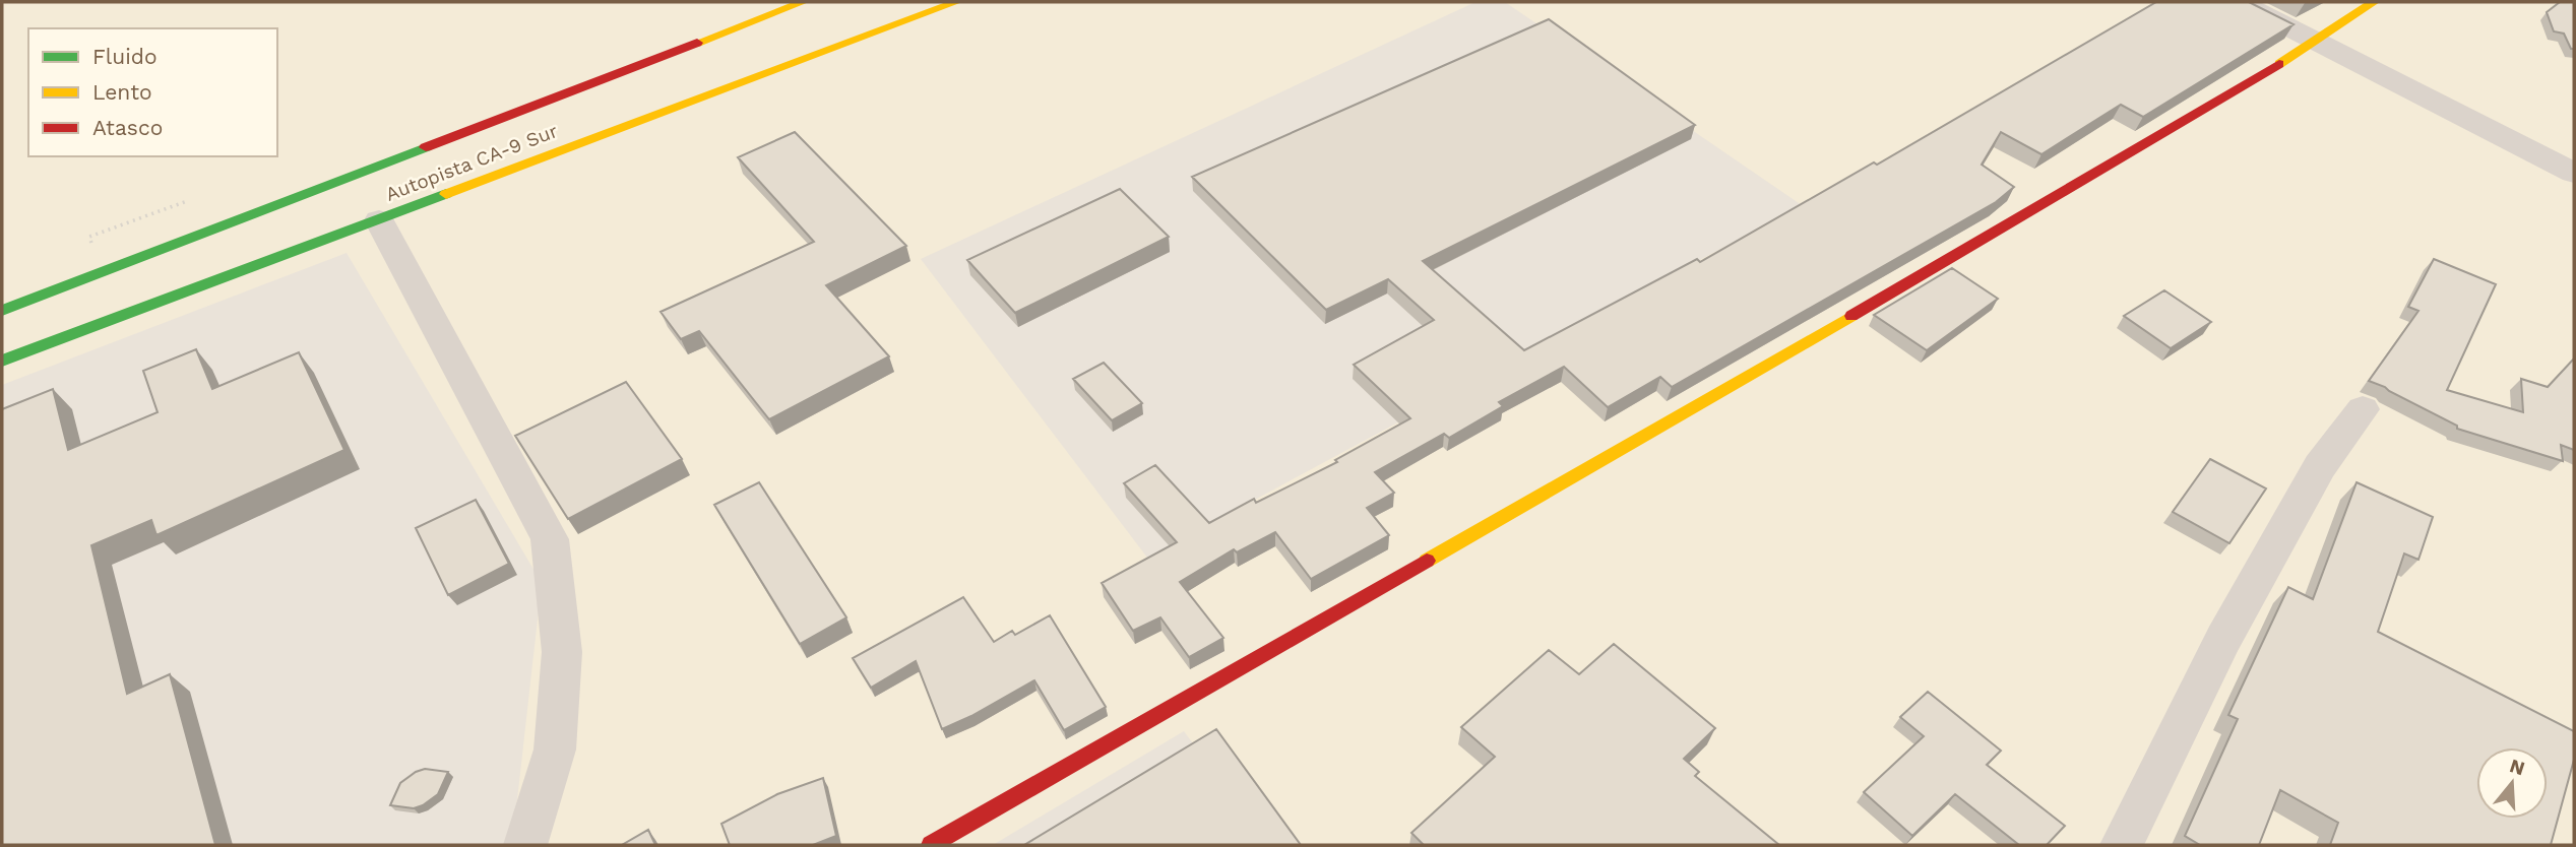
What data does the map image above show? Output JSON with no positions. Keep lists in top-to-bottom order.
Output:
{
  "streets": {
    "main road": ["Autopista CA-9 Sur"]
  },
  "legend": ["Fluido", "Lento", "Atasco"],
  "north": "top"
}
